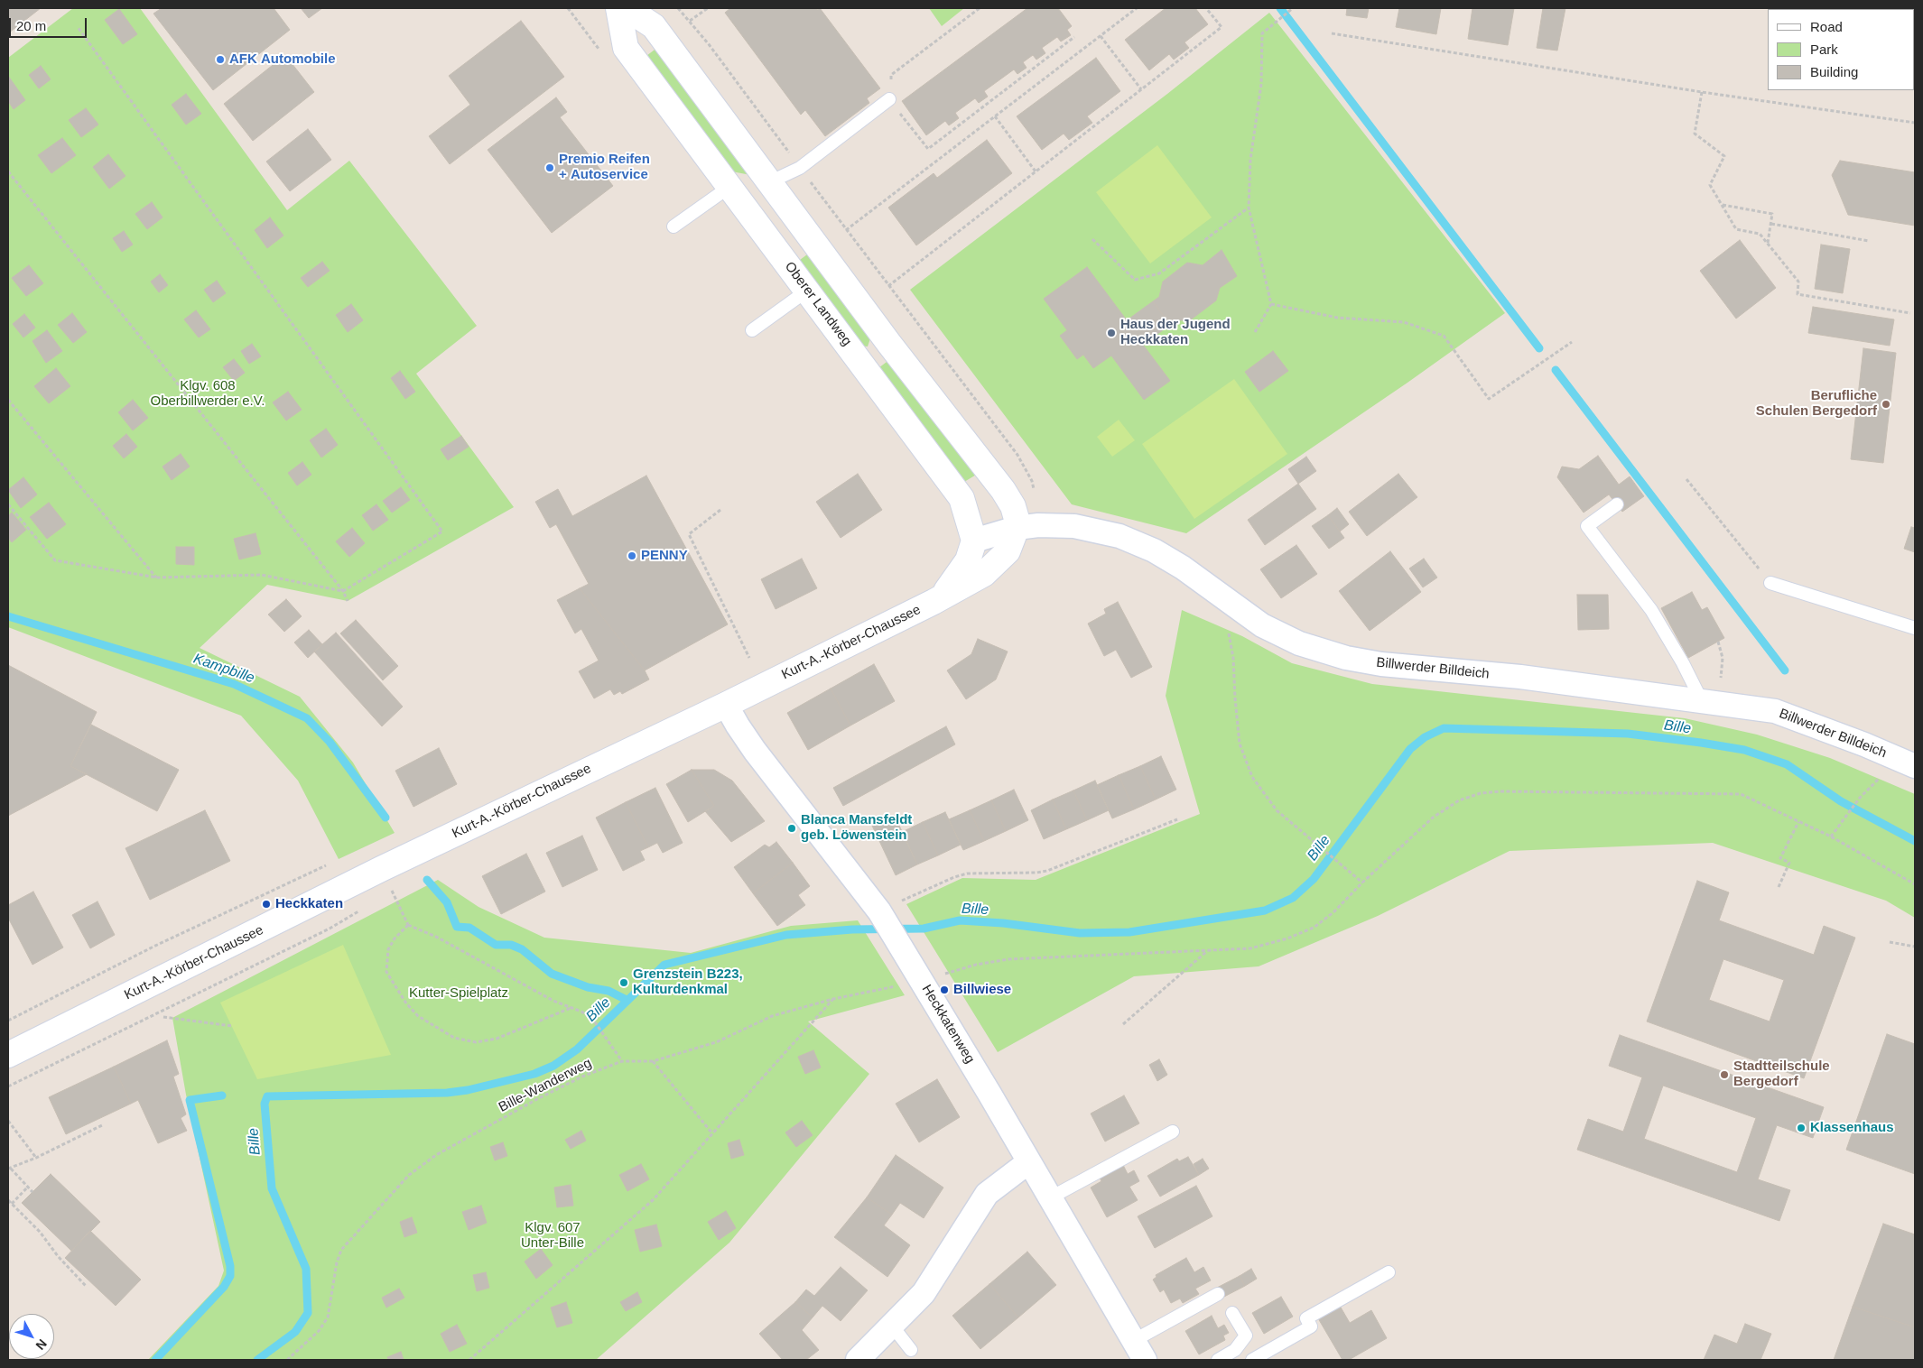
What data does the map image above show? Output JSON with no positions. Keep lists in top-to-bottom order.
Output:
{
  "streets": {
    "main road": ["Oberer Landweg", "Kurt-A.-Körber-Chaussee"],
    "street": ["Billwerder Billdeich", "Heckkatenweg"],
    "path": ["Bille-Wanderweg"]
  },
  "crossings": [
    ["Oberer Landweg", "Billwerder Billdeich"],
    ["Kurt-A.-Körber-Chaussee", "Billwerder Billdeich"],
    ["Kurt-A.-Körber-Chaussee", "Heckkatenweg"],
    ["Heckkatenweg", "Bille-Wanderweg"]
  ],
  "water": ["Kampbille", "Bille"],
  "parks": ["Klgv. 608 Oberbillwerder e.V.", "Kutter-Spielplatz", "Klgv. 607 Unter-Bille"],
  "places": [
    "AFK Automobile",
    "Premio Reifen + Autoservice",
    "Haus der Jugend Heckkaten",
    "Berufliche Schulen Bergedorf",
    "PENNY",
    "Blanca Mansfeldt geb. Löwenstein",
    "Heckkaten",
    "Grenzstein B223, Kulturdenkmal",
    "Billwiese",
    "Stadtteilschule Bergedorf",
    "Klassenhaus"
  ],
  "legend": ["Road", "Park", "Building"],
  "scale_bar": "20 m",
  "north": "bottom right"
}
